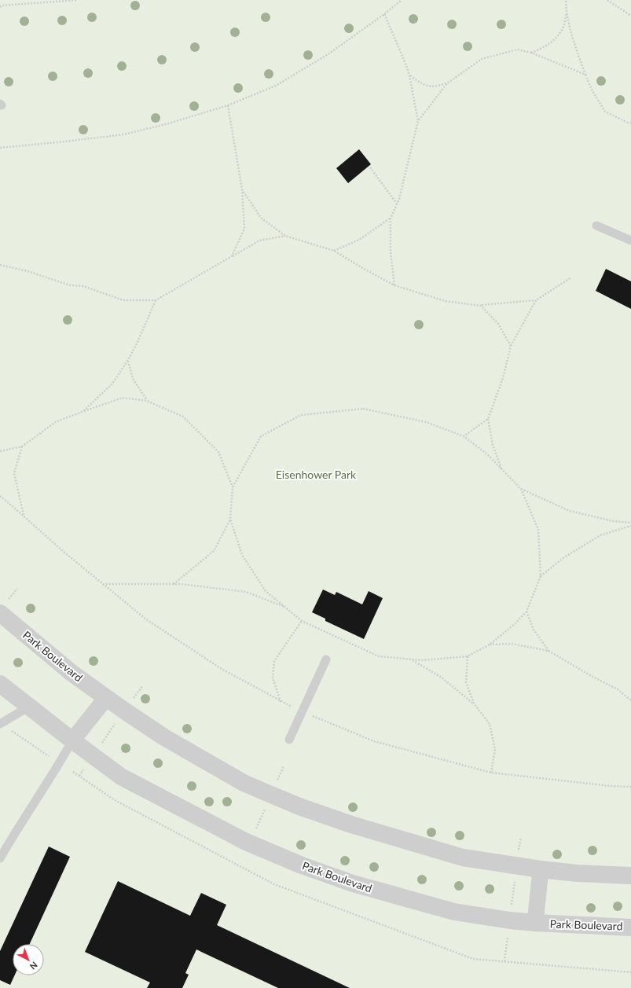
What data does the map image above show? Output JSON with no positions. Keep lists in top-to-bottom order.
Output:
{
  "streets": {
    "street": ["Park Boulevard"]
  },
  "parks": ["Eisenhower Park"],
  "north": "bottom right"
}
